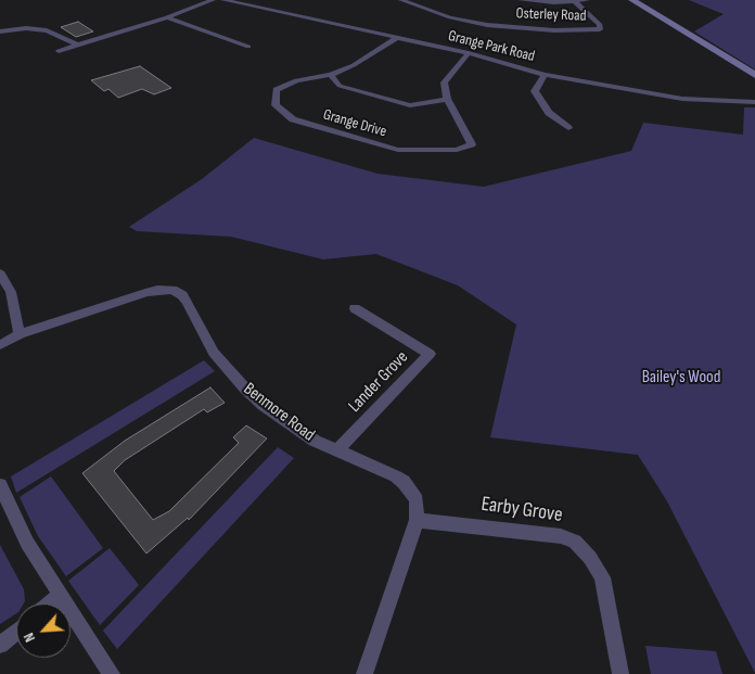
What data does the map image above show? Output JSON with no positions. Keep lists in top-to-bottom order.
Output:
{
  "streets": {
    "street": [
      "Osterley Road",
      "Grange Park Road",
      "Grange Drive",
      "Lander Grove",
      "Benmore Road",
      "Earby Grove"
    ]
  },
  "crossings": [
    ["Grange Park Road", "Grange Drive"],
    ["Lander Grove", "Benmore Road"],
    ["Benmore Road", "Earby Grove"]
  ],
  "parks": ["Bailey's Wood"],
  "north": "bottom left"
}
